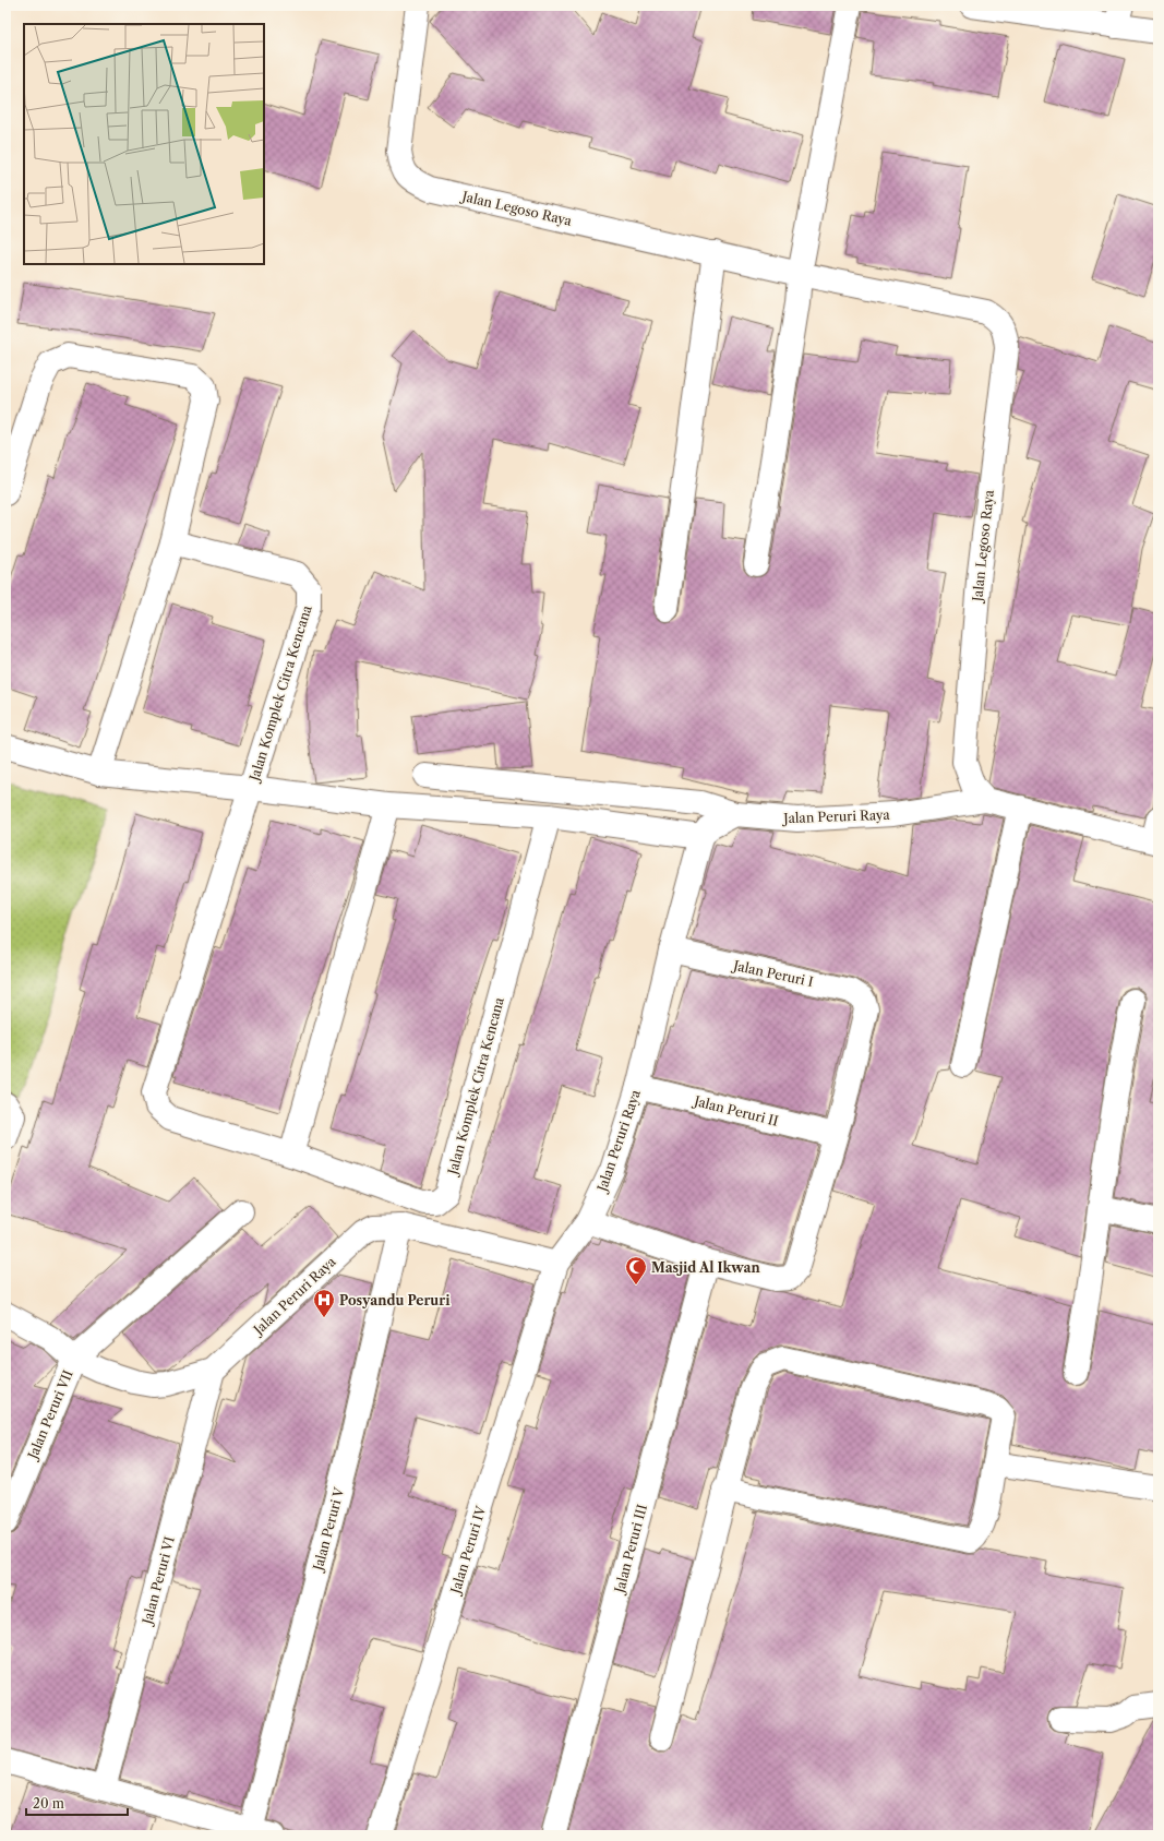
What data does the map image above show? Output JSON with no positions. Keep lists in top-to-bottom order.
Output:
{
  "streets": {
    "street": [
      "Jalan Legoso Raya",
      "Jalan Komplek Citra Kencana",
      "Jalan Peruri Raya",
      "Jalan Peruri I",
      "Jalan Peruri II",
      "Jalan Peruri VII",
      "Jalan Peruri V",
      "Jalan Peruri III",
      "Jalan Peruri IV",
      "Jalan Peruri VI"
    ]
  },
  "crossings": [
    ["Jalan Legoso Raya", "Jalan Peruri Raya"],
    ["Jalan Komplek Citra Kencana", "Jalan Peruri Raya"],
    ["Jalan Peruri Raya", "Jalan Peruri I"],
    ["Jalan Peruri Raya", "Jalan Peruri II"],
    ["Jalan Peruri Raya", "Jalan Peruri VII"],
    ["Jalan Peruri Raya", "Jalan Peruri V"],
    ["Jalan Peruri Raya", "Jalan Peruri IV"],
    ["Jalan Peruri Raya", "Jalan Peruri VI"],
    ["Jalan Peruri I", "Jalan Peruri II"]
  ],
  "places": {
    "mosque": ["Masjid Al Ikwan"],
    "hospital": ["Posyandu Peruri"]
  },
  "scale_bar": "20 m"
}
